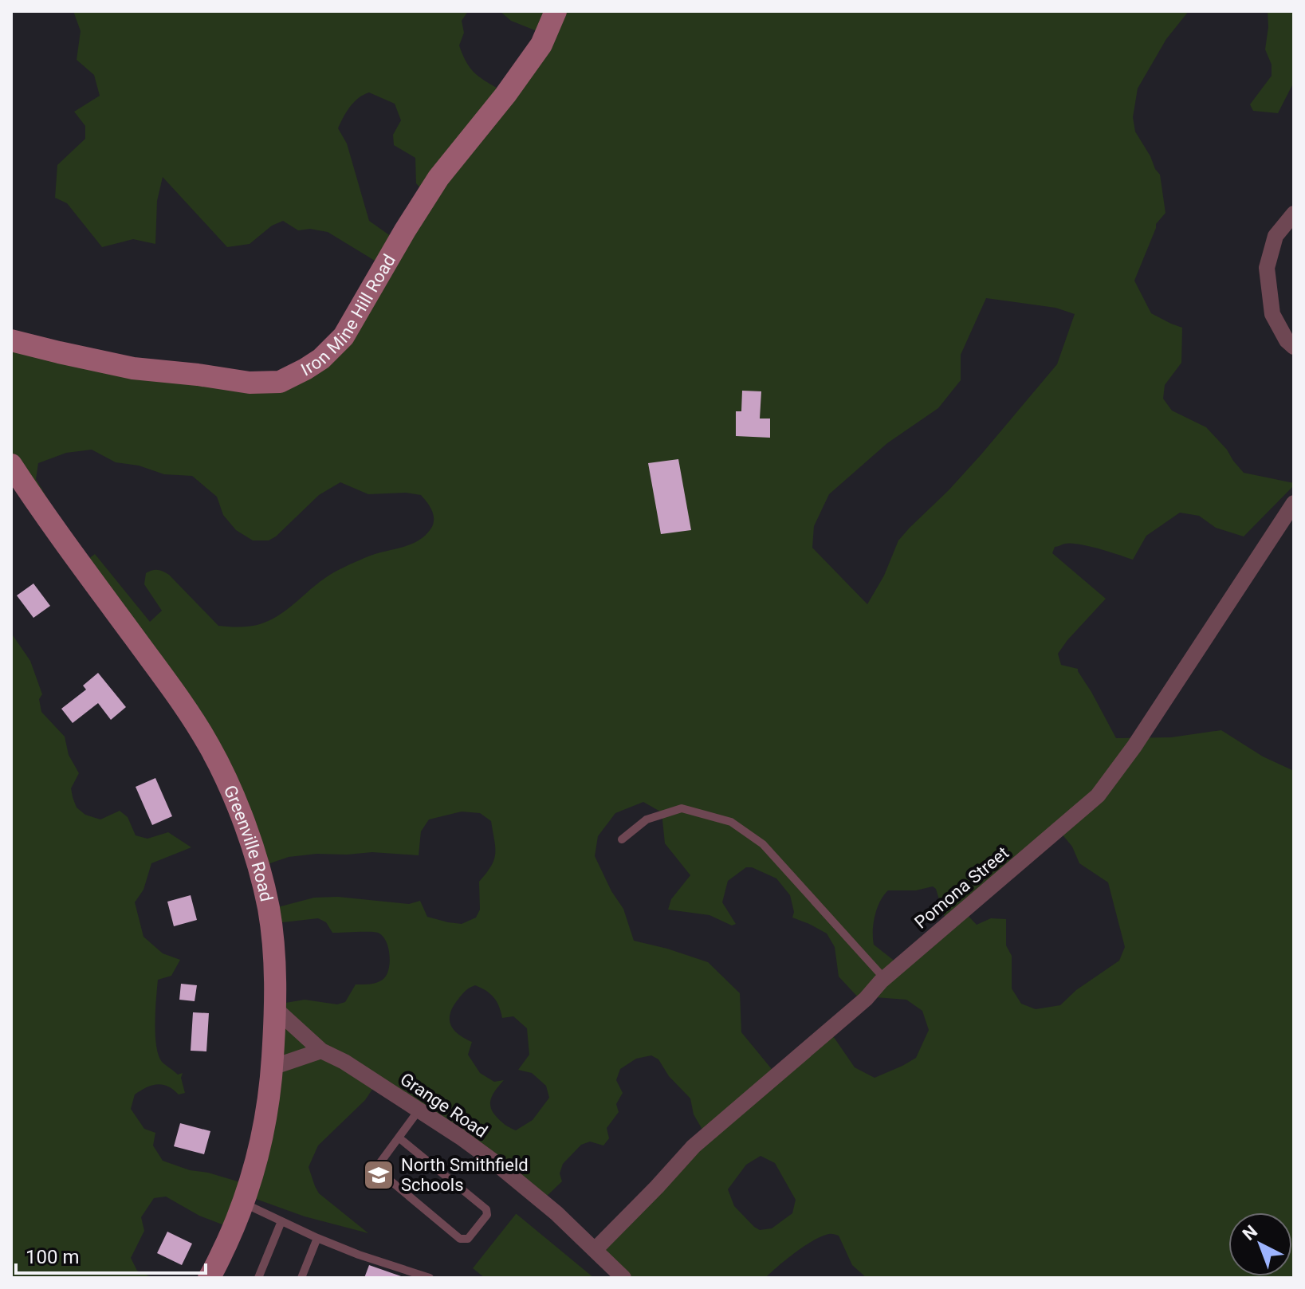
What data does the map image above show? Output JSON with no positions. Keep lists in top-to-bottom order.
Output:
{
  "streets": {
    "main road": ["Iron Mine Hill Road", "Greenville Road"],
    "street": ["Pomona Street", "Grange Road"]
  },
  "crossings": [
    ["Greenville Road", "Grange Road"],
    ["Pomona Street", "Grange Road"]
  ],
  "places": {
    "school or university": ["North Smithfield Schools"]
  },
  "scale_bar": "100 m",
  "north": "top left"
}
